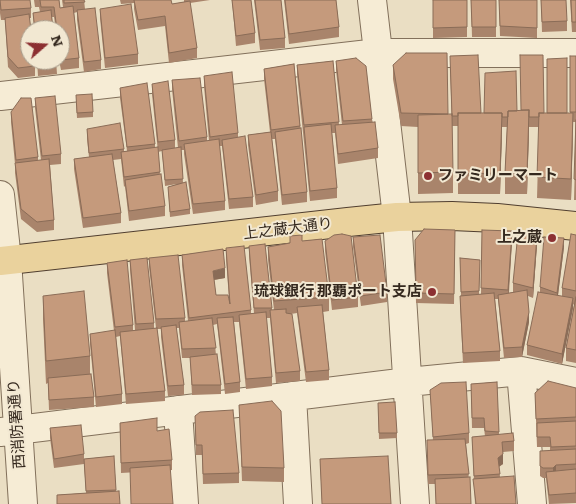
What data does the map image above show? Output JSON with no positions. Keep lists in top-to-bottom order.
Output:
{
  "streets": {
    "main road": ["上之蔵大通り"],
    "street": ["西消防署通り"]
  },
  "crossings": [
    ["上之蔵大通り", "西消防署通り"]
  ],
  "places": ["ファミリーマート", "上之蔵", "琉球銀行 那覇ポート支店"],
  "north": "right"
}
